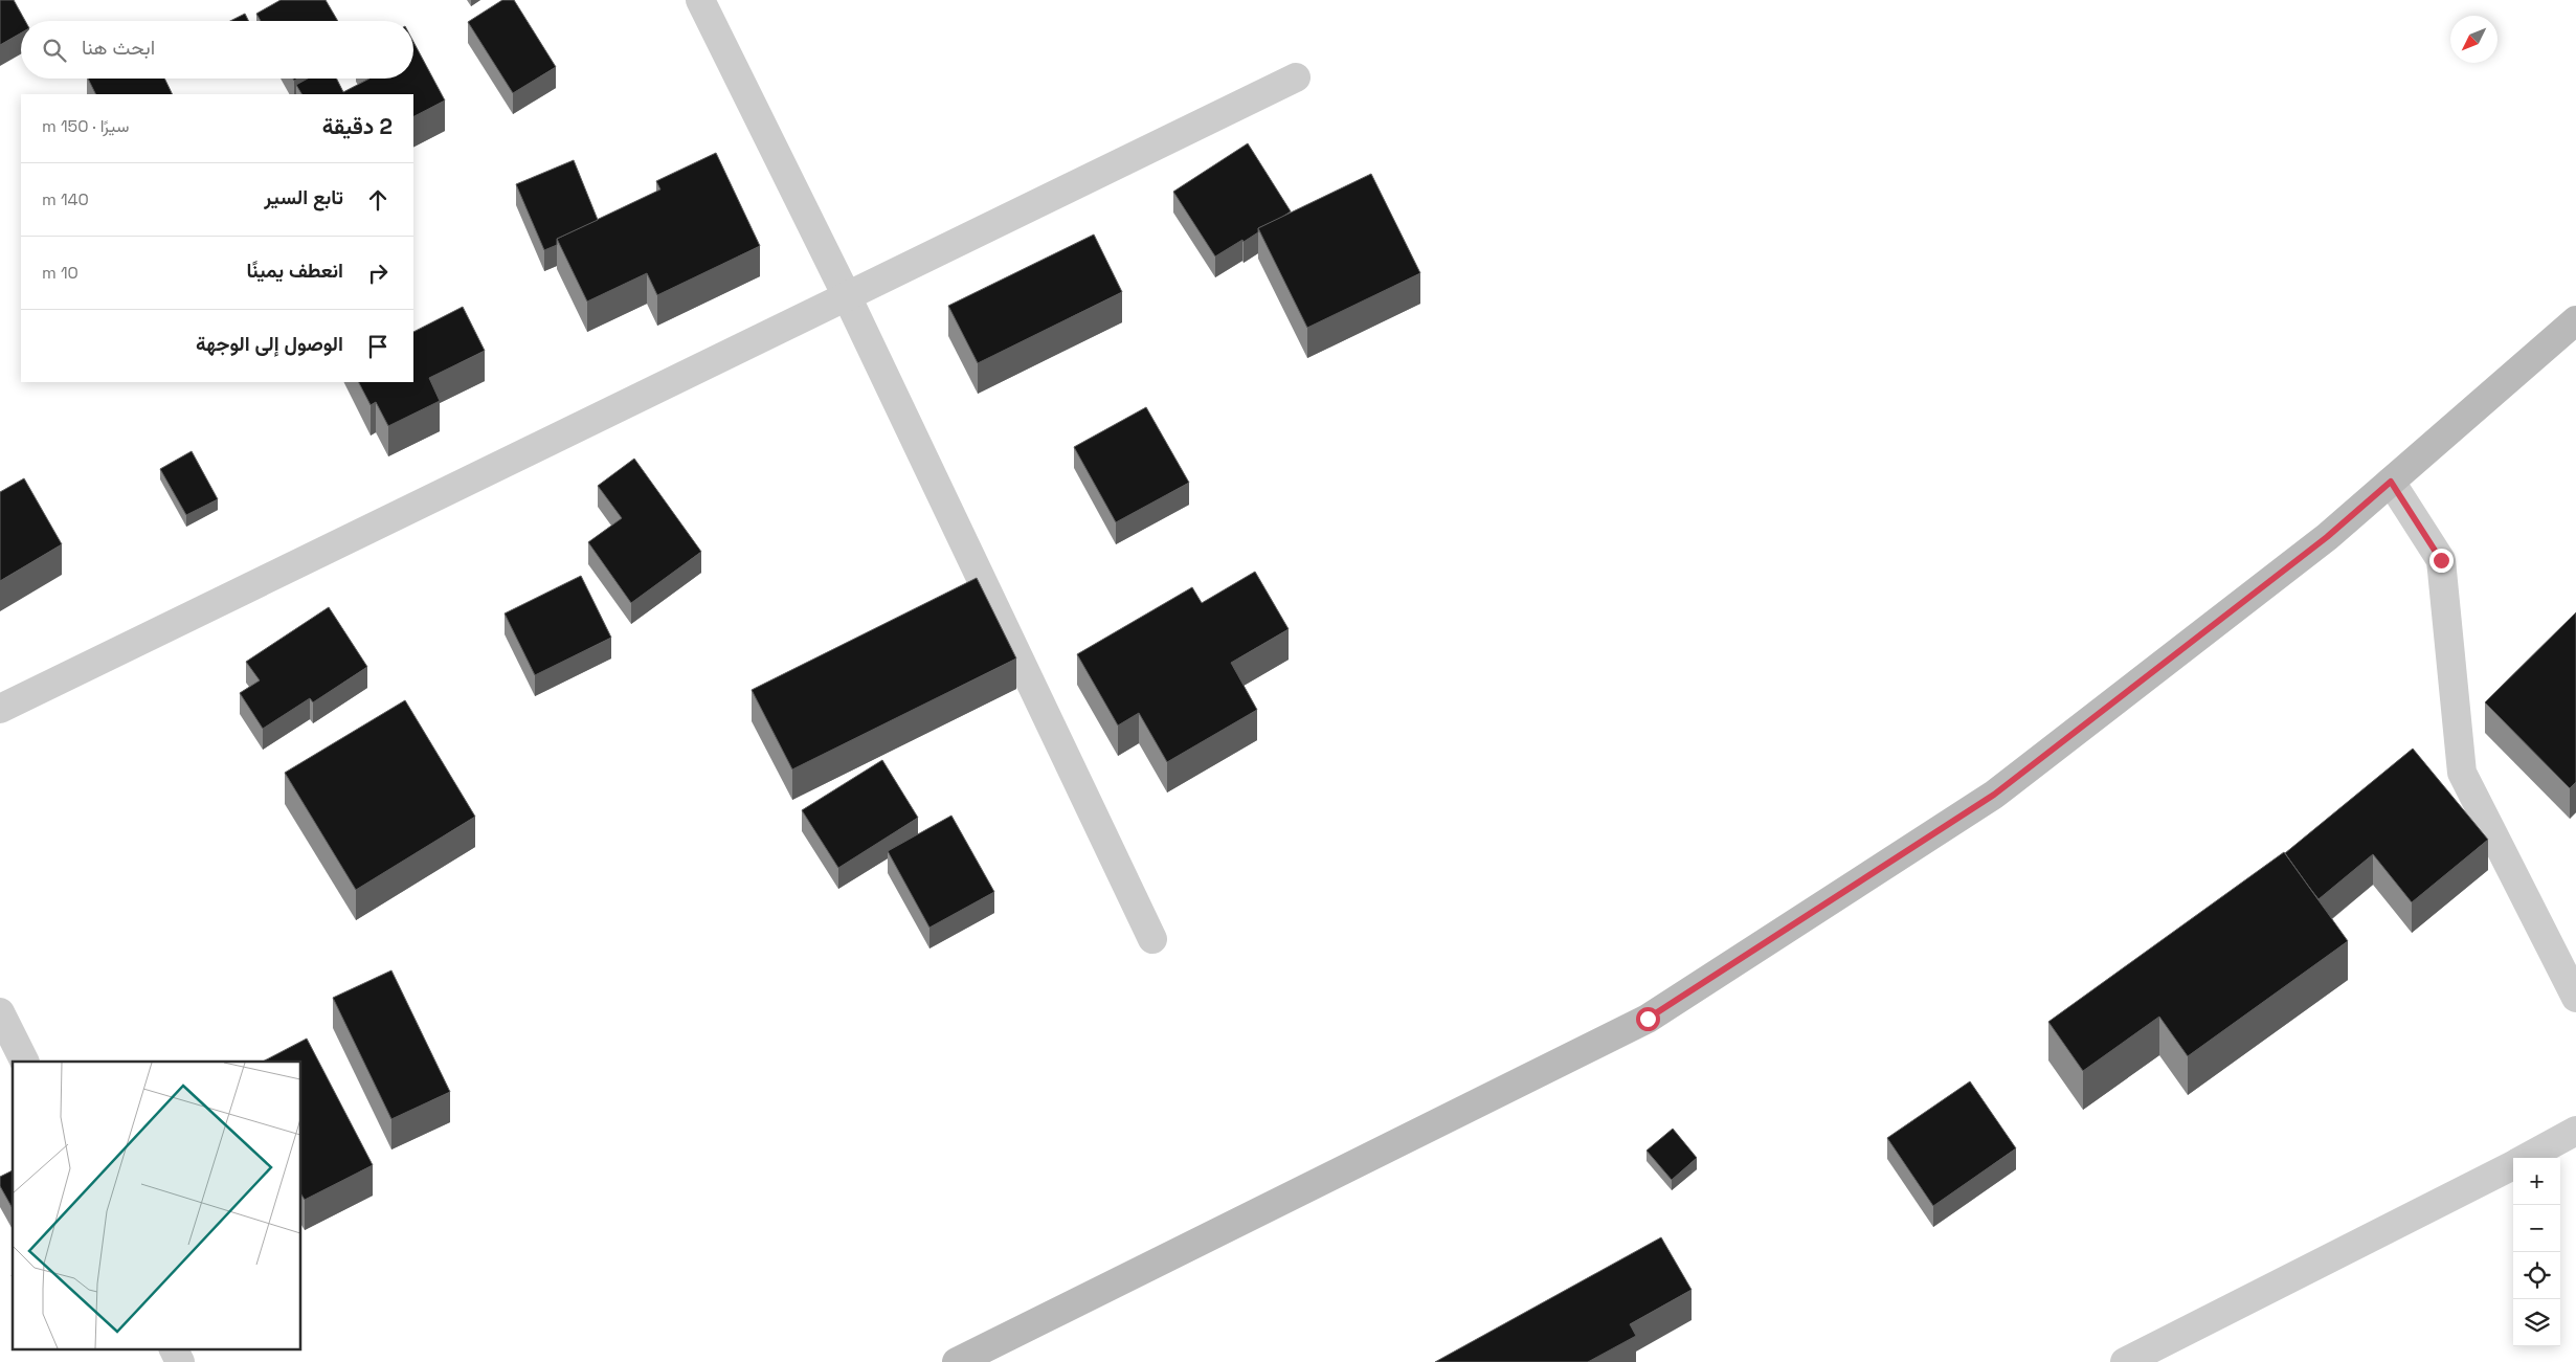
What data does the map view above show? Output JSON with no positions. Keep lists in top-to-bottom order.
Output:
{
  "north": "bottom left",
  "page": {
    "search": "ابحث هنا",
    "heading": ["2 دقيقة", "سيرًا · 150 m"],
    "list": [
      ["تابع السير", "140 m"],
      ["انعطف يمينًا", "10 m"],
      "الوصول إلى الوجهة"
    ],
    "map_buttons": ["+", "−"]
  }
}
